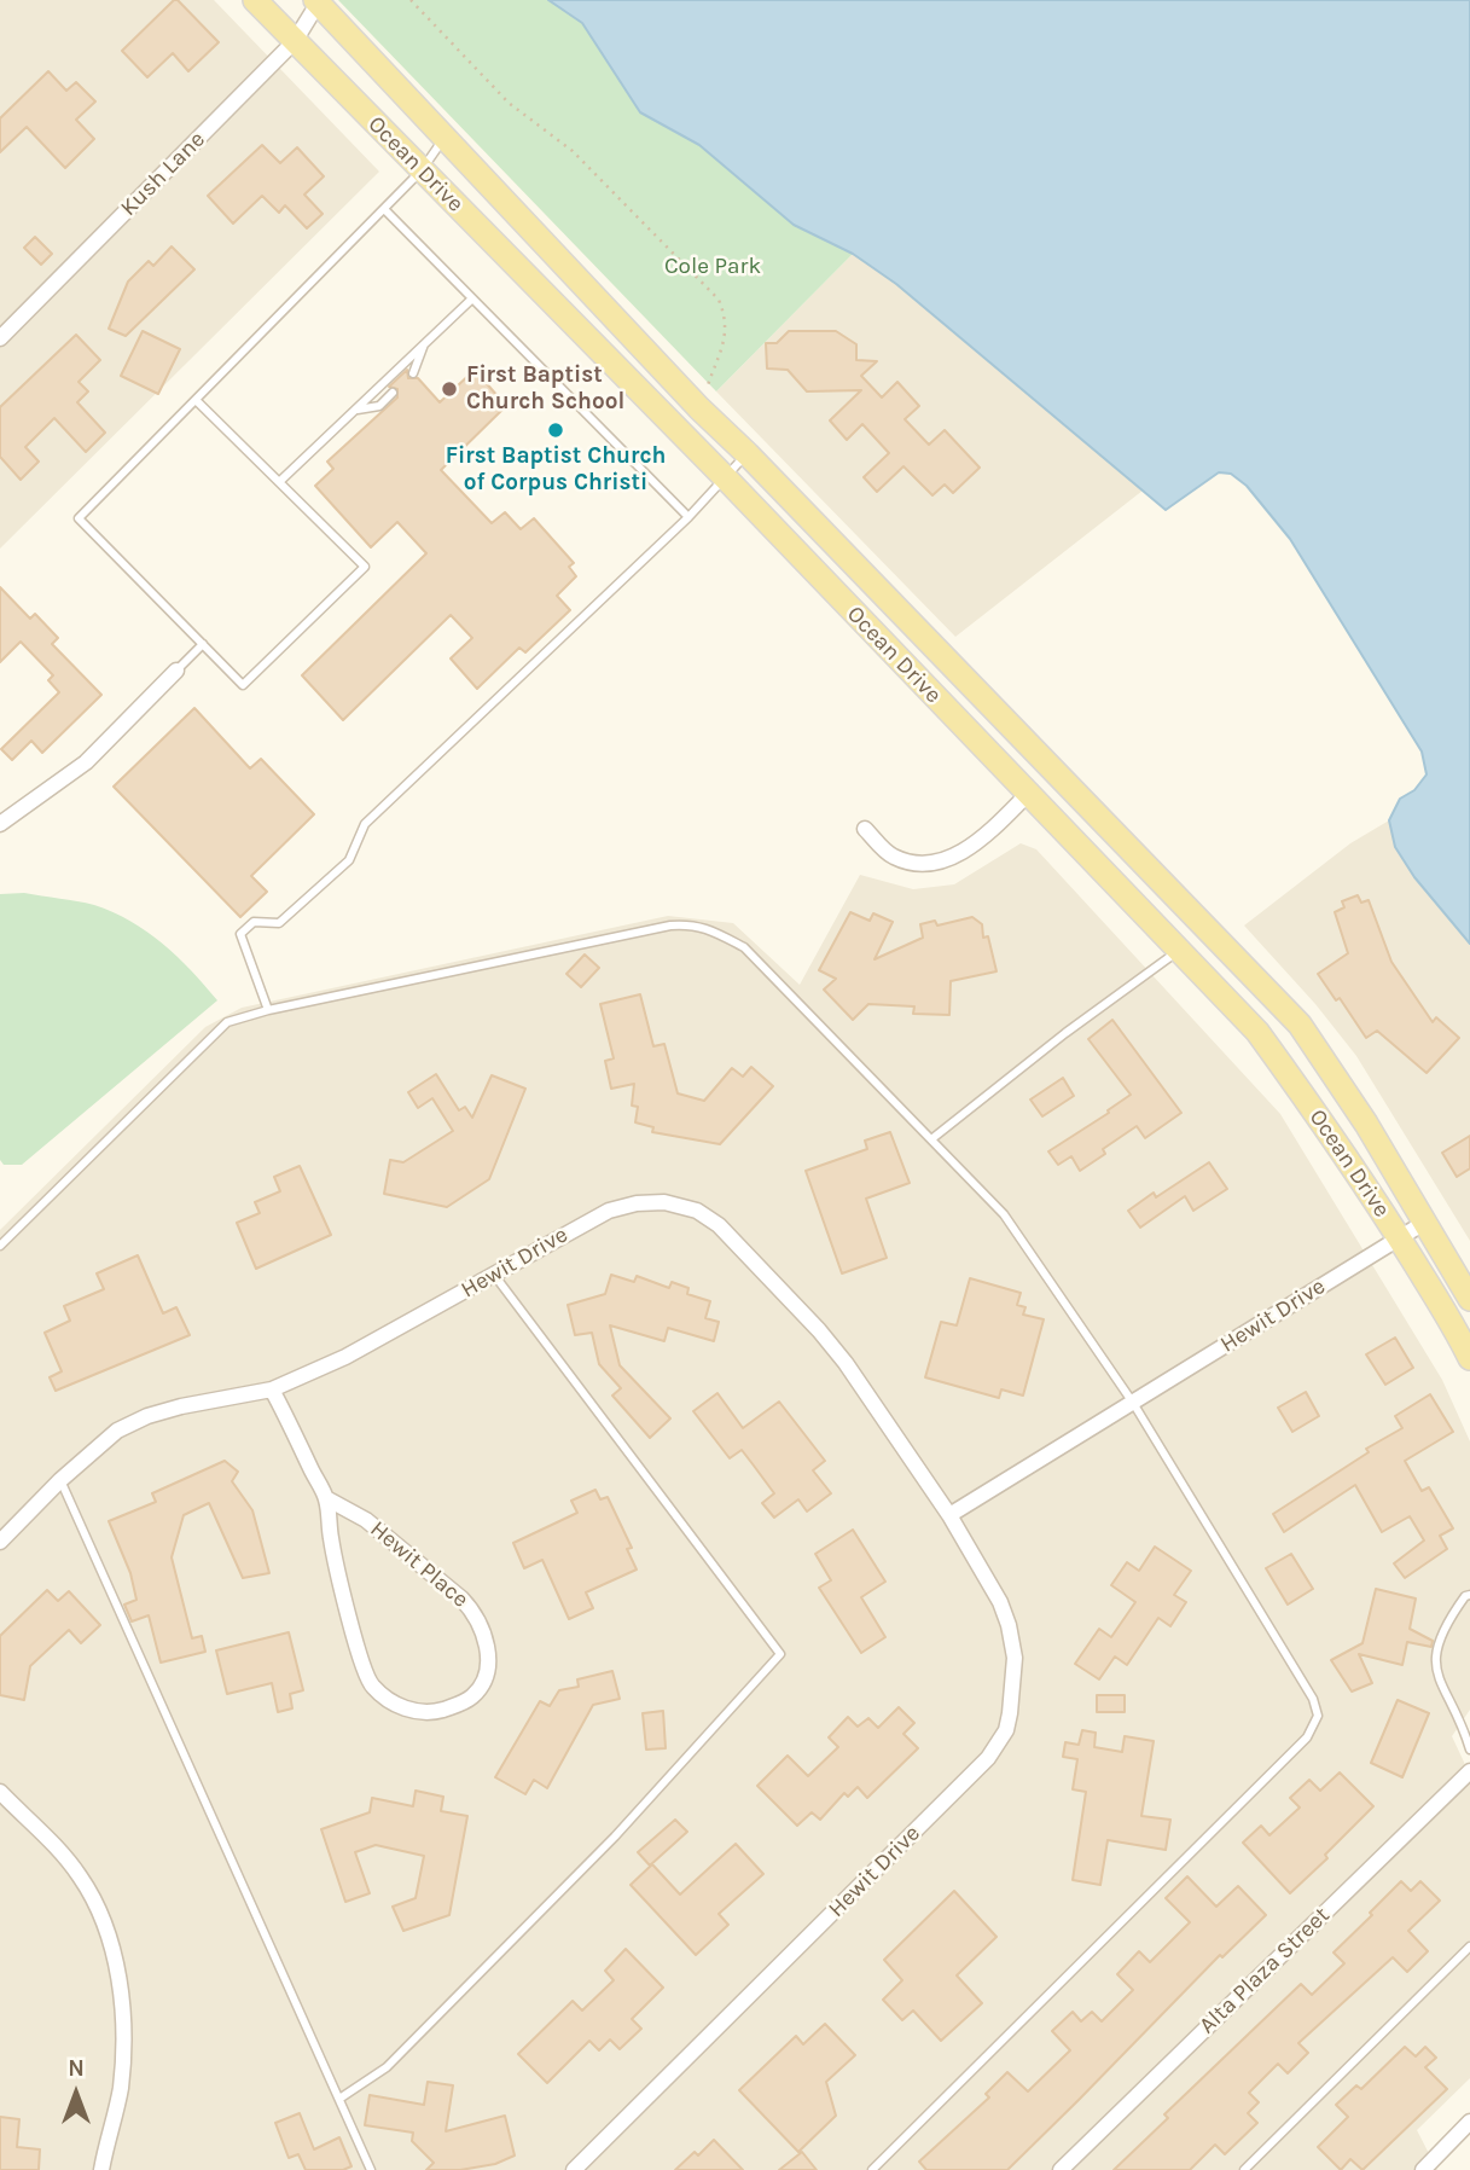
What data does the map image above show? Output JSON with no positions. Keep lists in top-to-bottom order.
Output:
{
  "streets": {
    "main road": ["Ocean Drive"],
    "street": [
      "Kush Lane",
      "Hewit Drive",
      "Hewit Place",
      "Alta Plaza Street"
    ]
  },
  "crossings": [
    ["Ocean Drive", "Kush Lane"],
    ["Ocean Drive", "Hewit Drive"],
    ["Hewit Drive", "Hewit Place"]
  ],
  "parks": ["Cole Park"],
  "places": ["First Baptist Church School", "First Baptist Church of Corpus Christi"],
  "north": "top"
}
